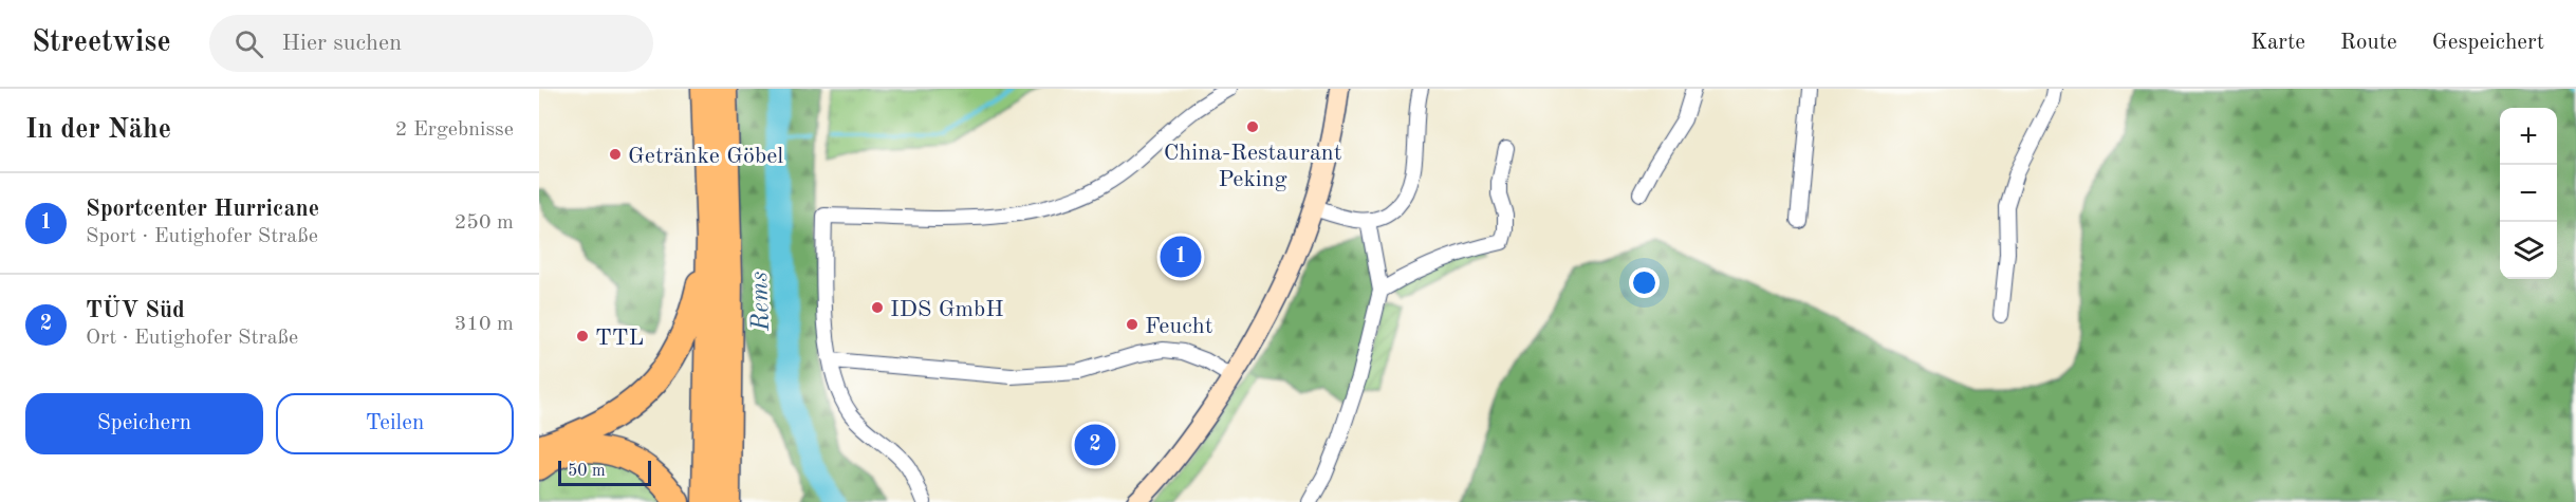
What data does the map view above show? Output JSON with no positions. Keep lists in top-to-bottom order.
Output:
{
  "water": ["Rems"],
  "places": [
    "China-Restaurant Peking",
    "Getränke Göbel",
    "IDS GmbH",
    "Feucht",
    "TTL"
  ],
  "scale_bar": "50 m",
  "page": {
    "header": "Streetwise",
    "search": "Hier suchen",
    "nav": ["Karte", "Route", "Gespeichert"],
    "heading": ["In der Nähe", "2 Ergebnisse"],
    "map_buttons": ["+", "−"],
    "list": [
      {
        "mark": "1",
        "name": "Sportcenter Hurricane",
        "note": "Sport · Eutighofer Straße",
        "value": "250 m"
      },
      {
        "mark": "2",
        "name": "TÜV Süd",
        "note": "Ort · Eutighofer Straße",
        "value": "310 m"
      }
    ],
    "pins": ["1", "2"],
    "buttons": ["Speichern", "Teilen"],
    "scale": "50 m"
  }
}
